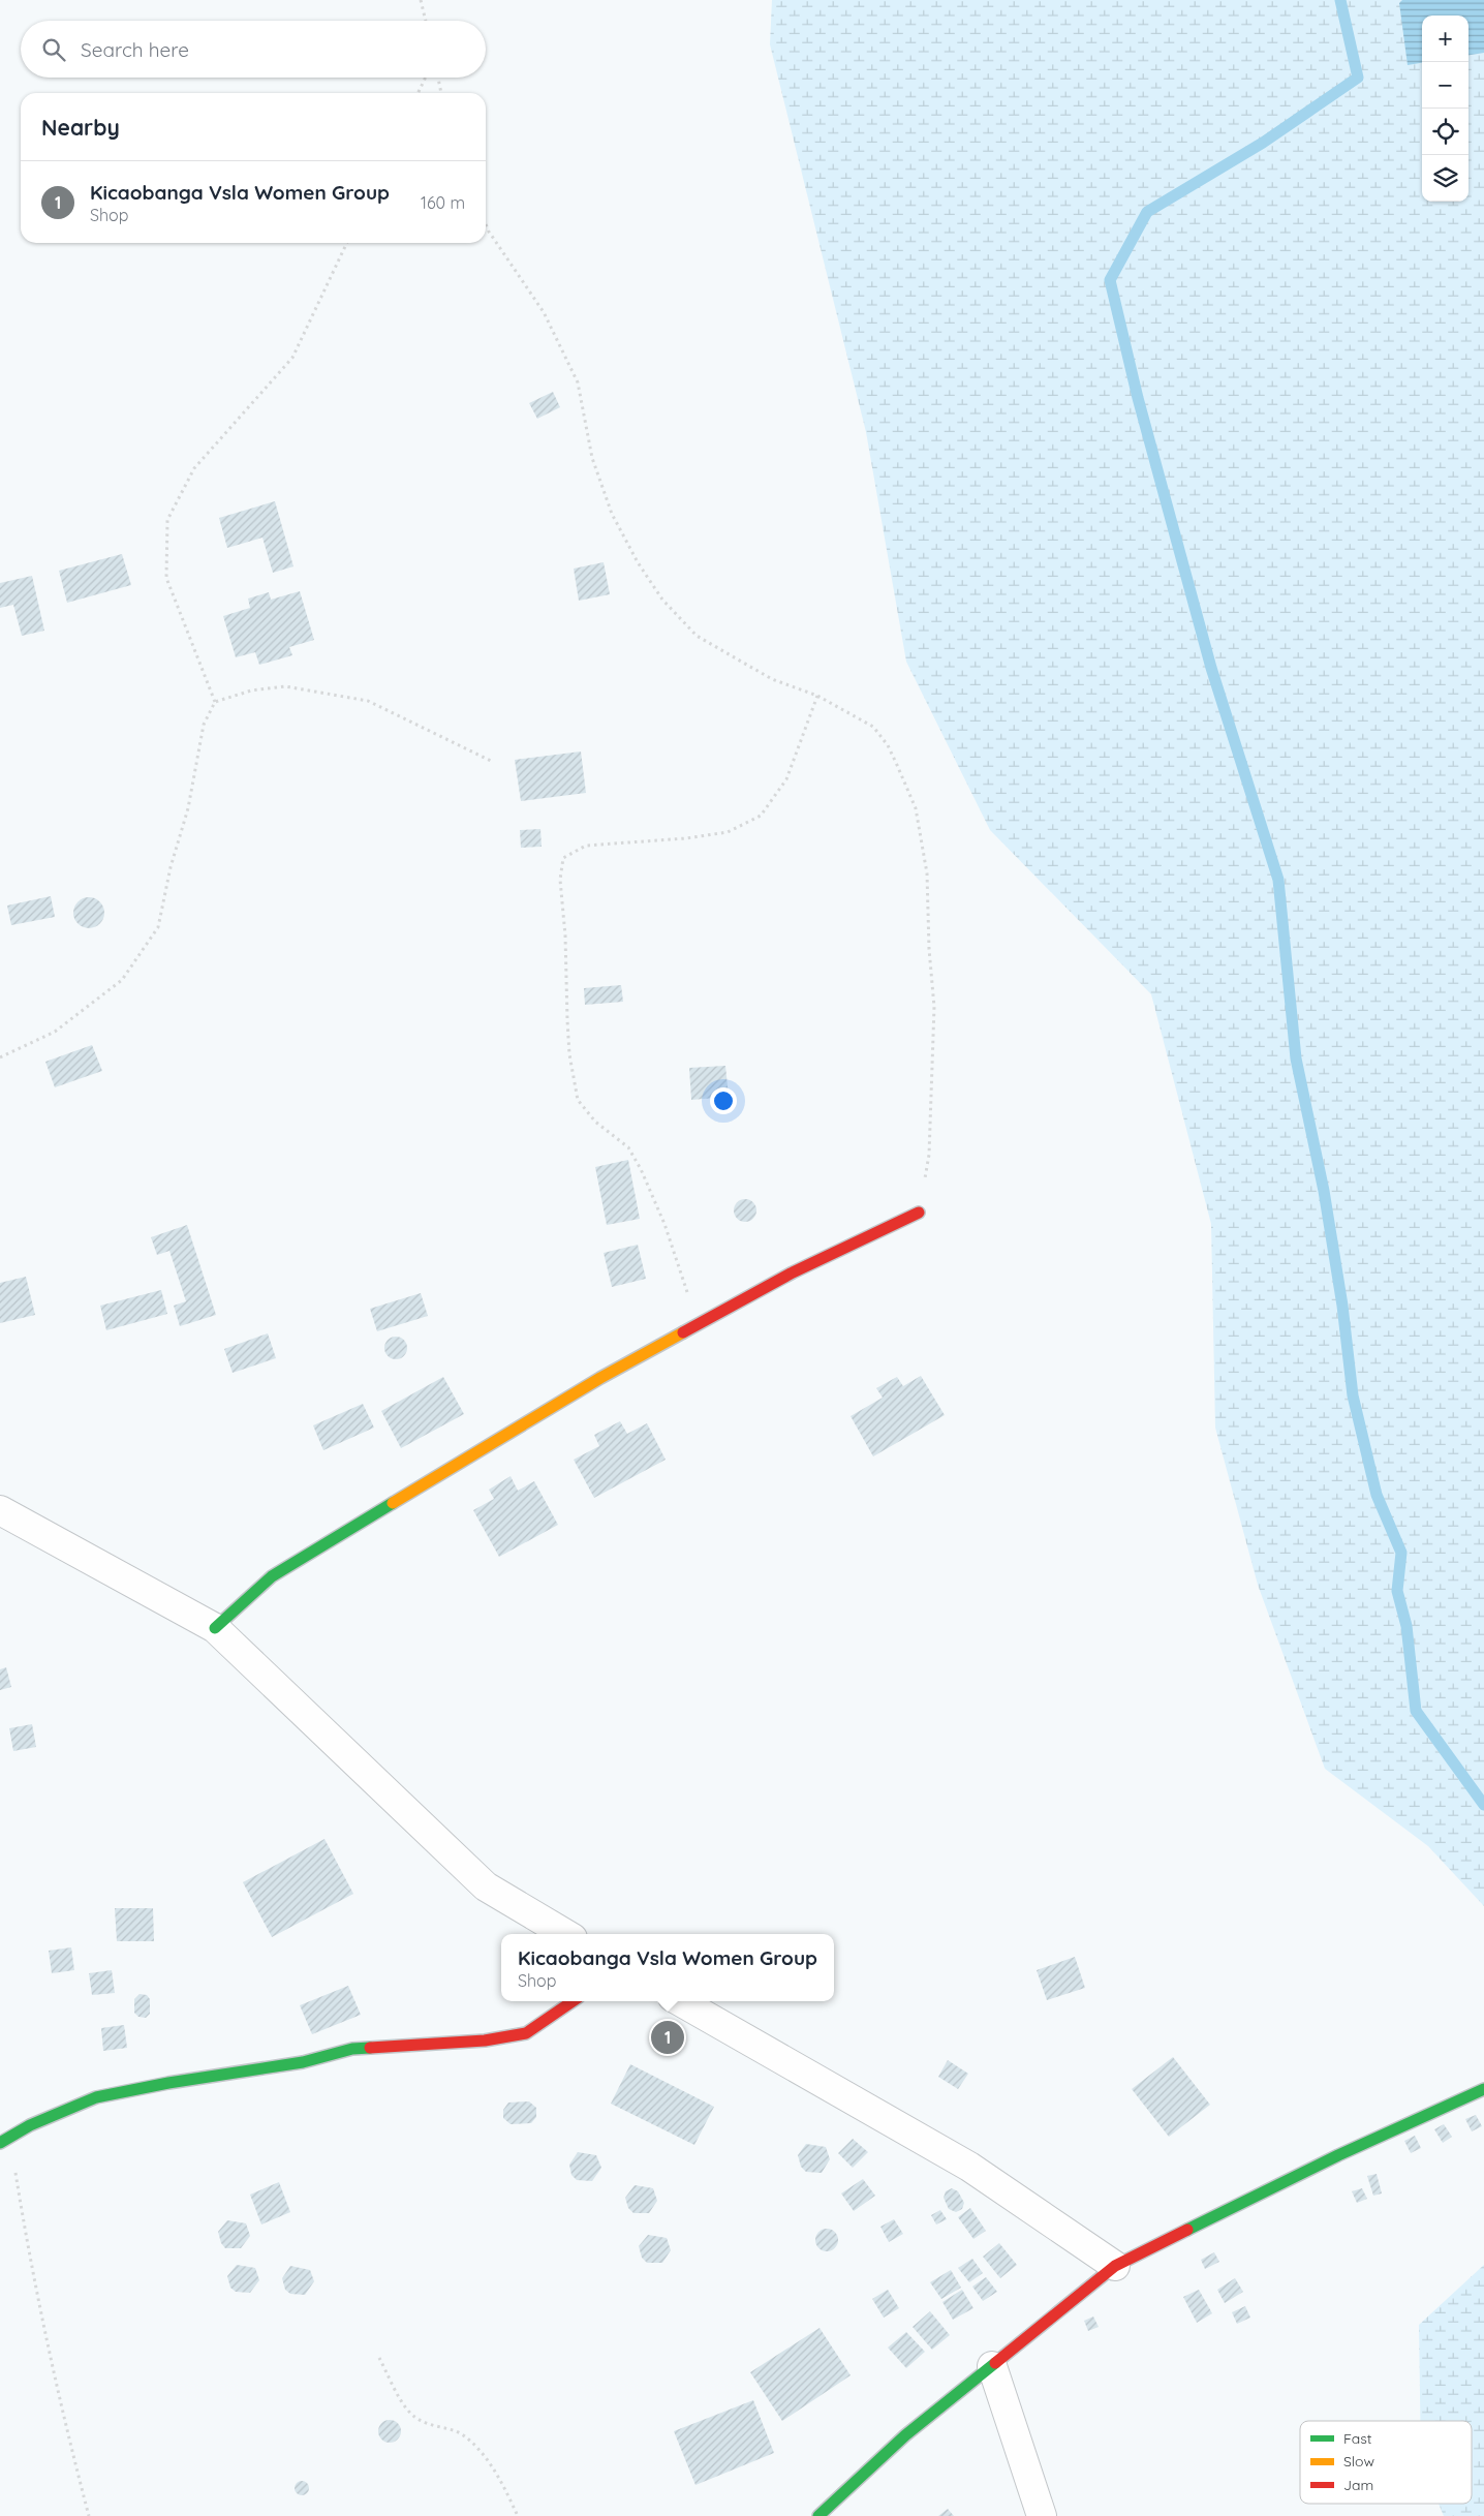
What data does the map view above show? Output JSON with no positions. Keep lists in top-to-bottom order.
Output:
{
  "legend": ["Fast", "Slow", "Jam"],
  "page": {
    "map_buttons": ["+", "−"],
    "search": "Search here",
    "heading": "Nearby",
    "list": [
      {
        "mark": "1",
        "name": "Kicaobanga Vsla Women Group",
        "note": "Shop",
        "value": "160 m"
      }
    ],
    "popup": ["Kicaobanga Vsla Women Group", "Shop"],
    "pins": "1"
  }
}
